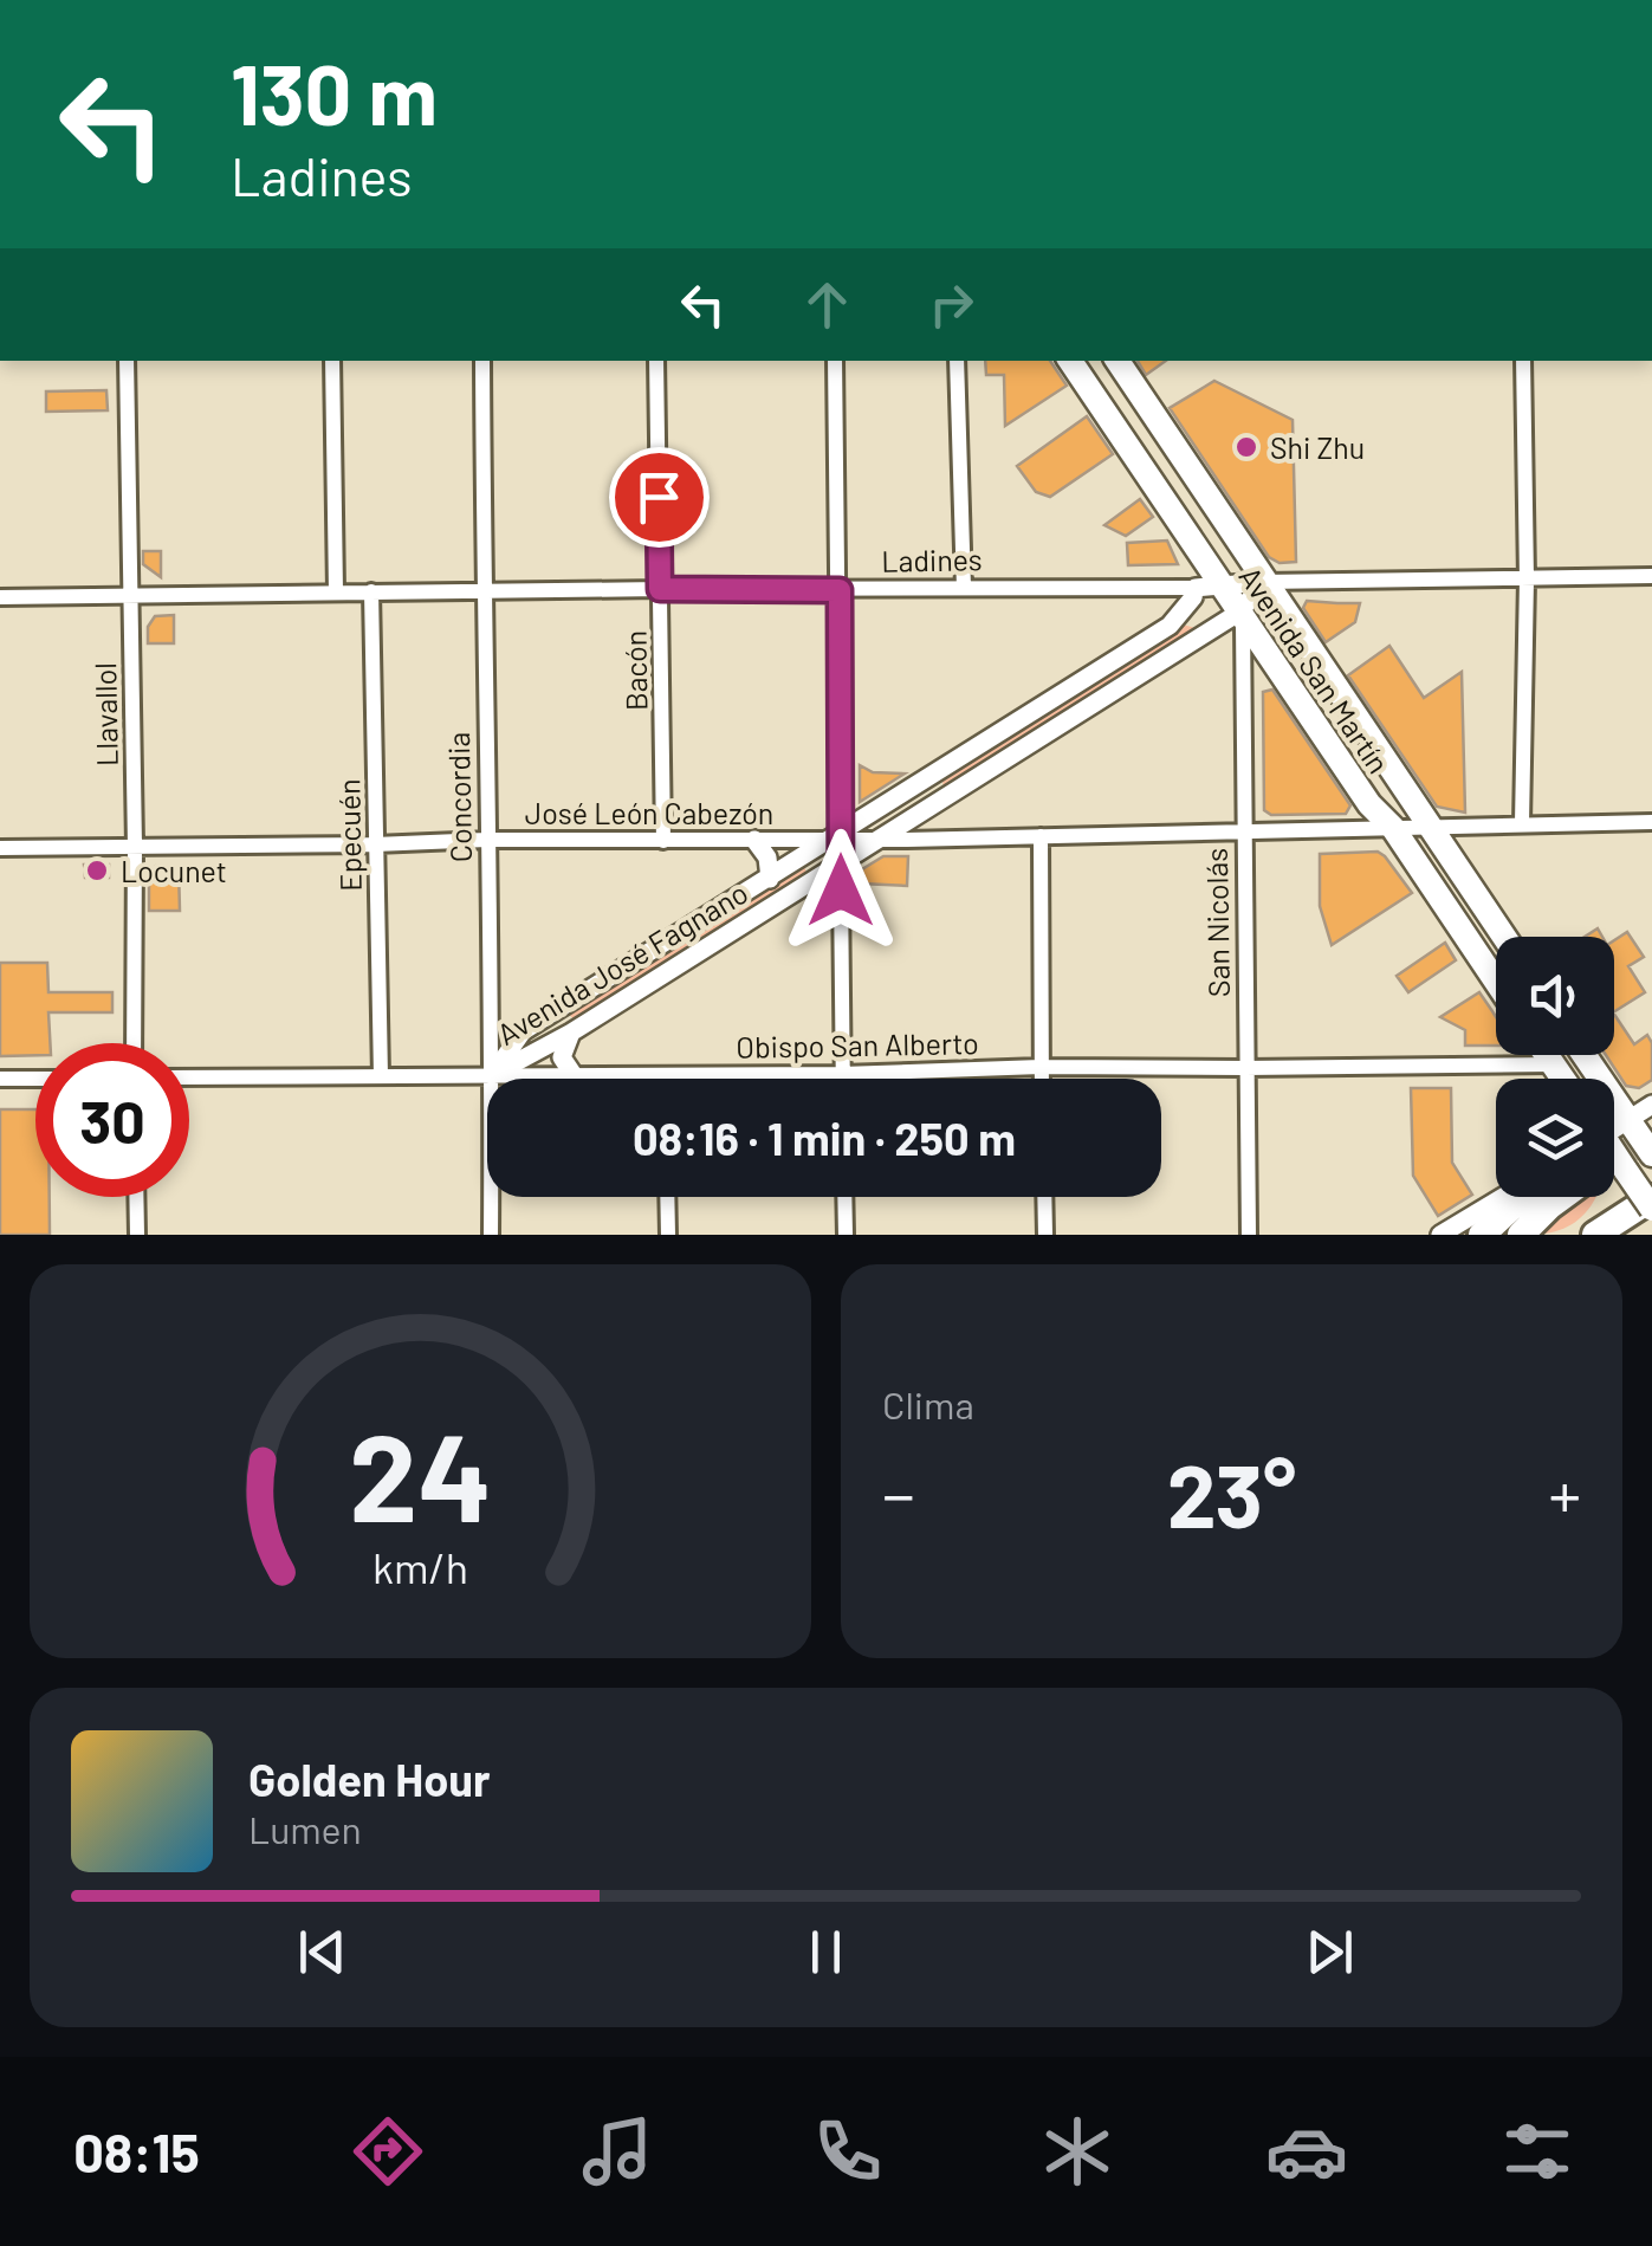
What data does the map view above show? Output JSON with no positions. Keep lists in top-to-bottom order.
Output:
{
  "streets": {
    "main road": ["Avenida San Martín"],
    "street": [
      "Ladines",
      "Bacón",
      "Llavallol",
      "Concordia",
      "José León Cabezón",
      "Epecuén",
      "San Nicolás",
      "Avenida José Fagnano",
      "Obispo San Alberto"
    ]
  },
  "crossings": [
    ["Ladines", "Avenida San Martín"],
    ["Ladines", "Bacón"],
    ["Ladines", "Llavallol"],
    ["Ladines", "Concordia"],
    ["Ladines", "Epecuén"],
    ["Ladines", "Avenida José Fagnano"],
    ["Avenida San Martín", "José León Cabezón"],
    ["Avenida San Martín", "San Nicolás"],
    ["Avenida San Martín", "Avenida José Fagnano"],
    ["Bacón", "José León Cabezón"],
    ["Llavallol", "José León Cabezón"],
    ["Concordia", "José León Cabezón"],
    ["Concordia", "Avenida José Fagnano"],
    ["Concordia", "Obispo San Alberto"],
    ["José León Cabezón", "Epecuén"],
    ["José León Cabezón", "San Nicolás"],
    ["José León Cabezón", "Avenida José Fagnano"],
    ["Epecuén", "Obispo San Alberto"],
    ["San Nicolás", "Avenida José Fagnano"],
    ["San Nicolás", "Obispo San Alberto"],
    ["Avenida José Fagnano", "Obispo San Alberto"]
  ],
  "places": ["Shi Zhu", "Locunet"],
  "page": {
    "turn": ["130 m", "Ladines"],
    "limit": "30",
    "trip": "08:16 · 1 min · 250 m",
    "tile": "Clima",
    "heat": ["−", "23°", "+"],
    "song": ["Golden Hour", "Lumen"],
    "tabs": "08:15",
    "gauge": ["24", "km/h"]
  }
}
